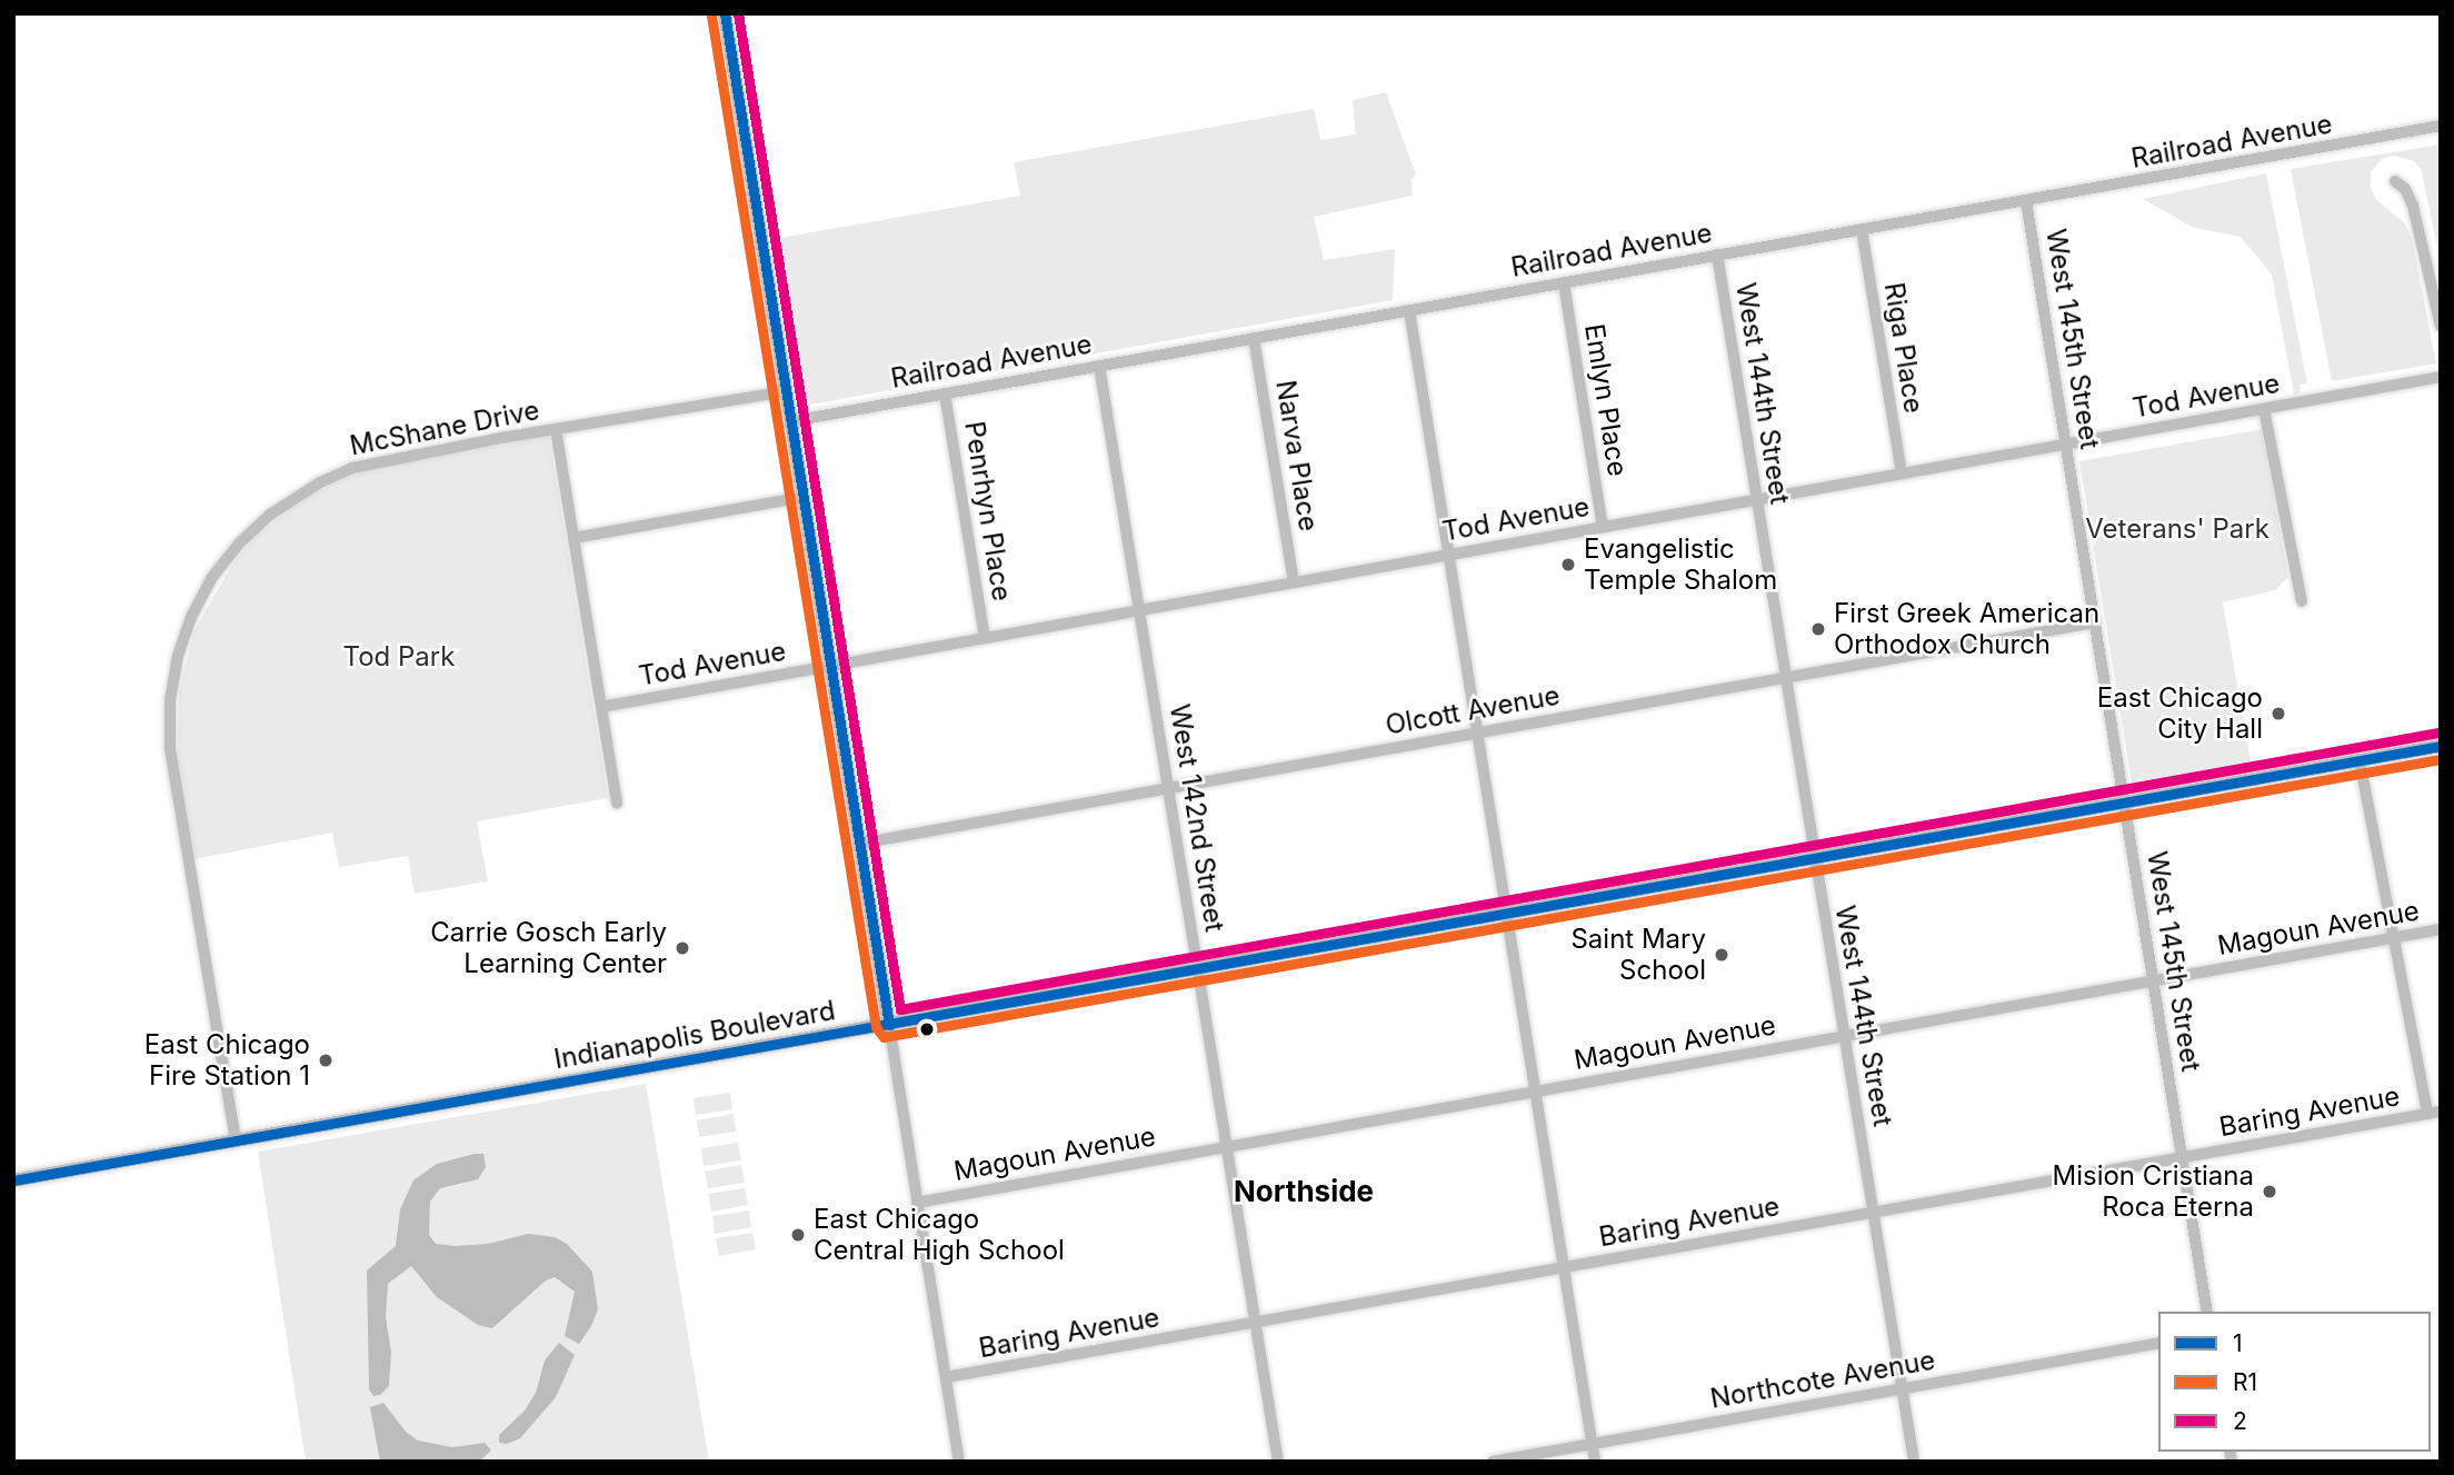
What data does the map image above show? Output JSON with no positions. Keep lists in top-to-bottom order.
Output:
{
  "streets": {
    "main road": ["Indianapolis Boulevard"],
    "street": [
      "Railroad Avenue",
      "West 145th Street",
      "Riga Place",
      "West 144th Street",
      "Tod Avenue",
      "Emlyn Place",
      "McShane Drive",
      "Narva Place",
      "Penrhyn Place",
      "Olcott Avenue",
      "West 142nd Street",
      "Magoun Avenue",
      "Baring Avenue",
      "Northcote Avenue"
    ]
  },
  "crossings": [
    ["Railroad Avenue", "West 145th Street"],
    ["Railroad Avenue", "Riga Place"],
    ["Railroad Avenue", "West 144th Street"],
    ["Railroad Avenue", "Emlyn Place"],
    ["Railroad Avenue", "Narva Place"],
    ["Railroad Avenue", "Penrhyn Place"],
    ["Railroad Avenue", "West 142nd Street"],
    ["West 145th Street", "Tod Avenue"],
    ["West 145th Street", "Olcott Avenue"],
    ["West 145th Street", "Magoun Avenue"],
    ["West 145th Street", "Indianapolis Boulevard"],
    ["West 145th Street", "Baring Avenue"],
    ["Riga Place", "Tod Avenue"],
    ["West 144th Street", "Tod Avenue"],
    ["West 144th Street", "Olcott Avenue"],
    ["West 144th Street", "Magoun Avenue"],
    ["West 144th Street", "Indianapolis Boulevard"],
    ["West 144th Street", "Baring Avenue"],
    ["West 144th Street", "Northcote Avenue"],
    ["Tod Avenue", "Emlyn Place"],
    ["Tod Avenue", "Narva Place"],
    ["Tod Avenue", "Penrhyn Place"],
    ["Tod Avenue", "West 142nd Street"],
    ["McShane Drive", "Indianapolis Boulevard"],
    ["Olcott Avenue", "West 142nd Street"],
    ["West 142nd Street", "Magoun Avenue"],
    ["West 142nd Street", "Indianapolis Boulevard"],
    ["West 142nd Street", "Baring Avenue"]
  ],
  "districts": ["Northside"],
  "parks": ["Veterans' Park", "Tod Park"],
  "places": [
    "Evangelistic Temple Shalom",
    "First Greek American Orthodox Church",
    "East Chicago City Hall",
    "Carrie Gosch Early Learning Center",
    "Saint Mary School",
    "East Chicago Fire Station 1",
    "Mision Cristiana Roca Eterna",
    "East Chicago Central High School"
  ],
  "lines": ["transit line 1", "transit line 2", "transit line R1"],
  "legend": ["1", "R1", "2"]
}
